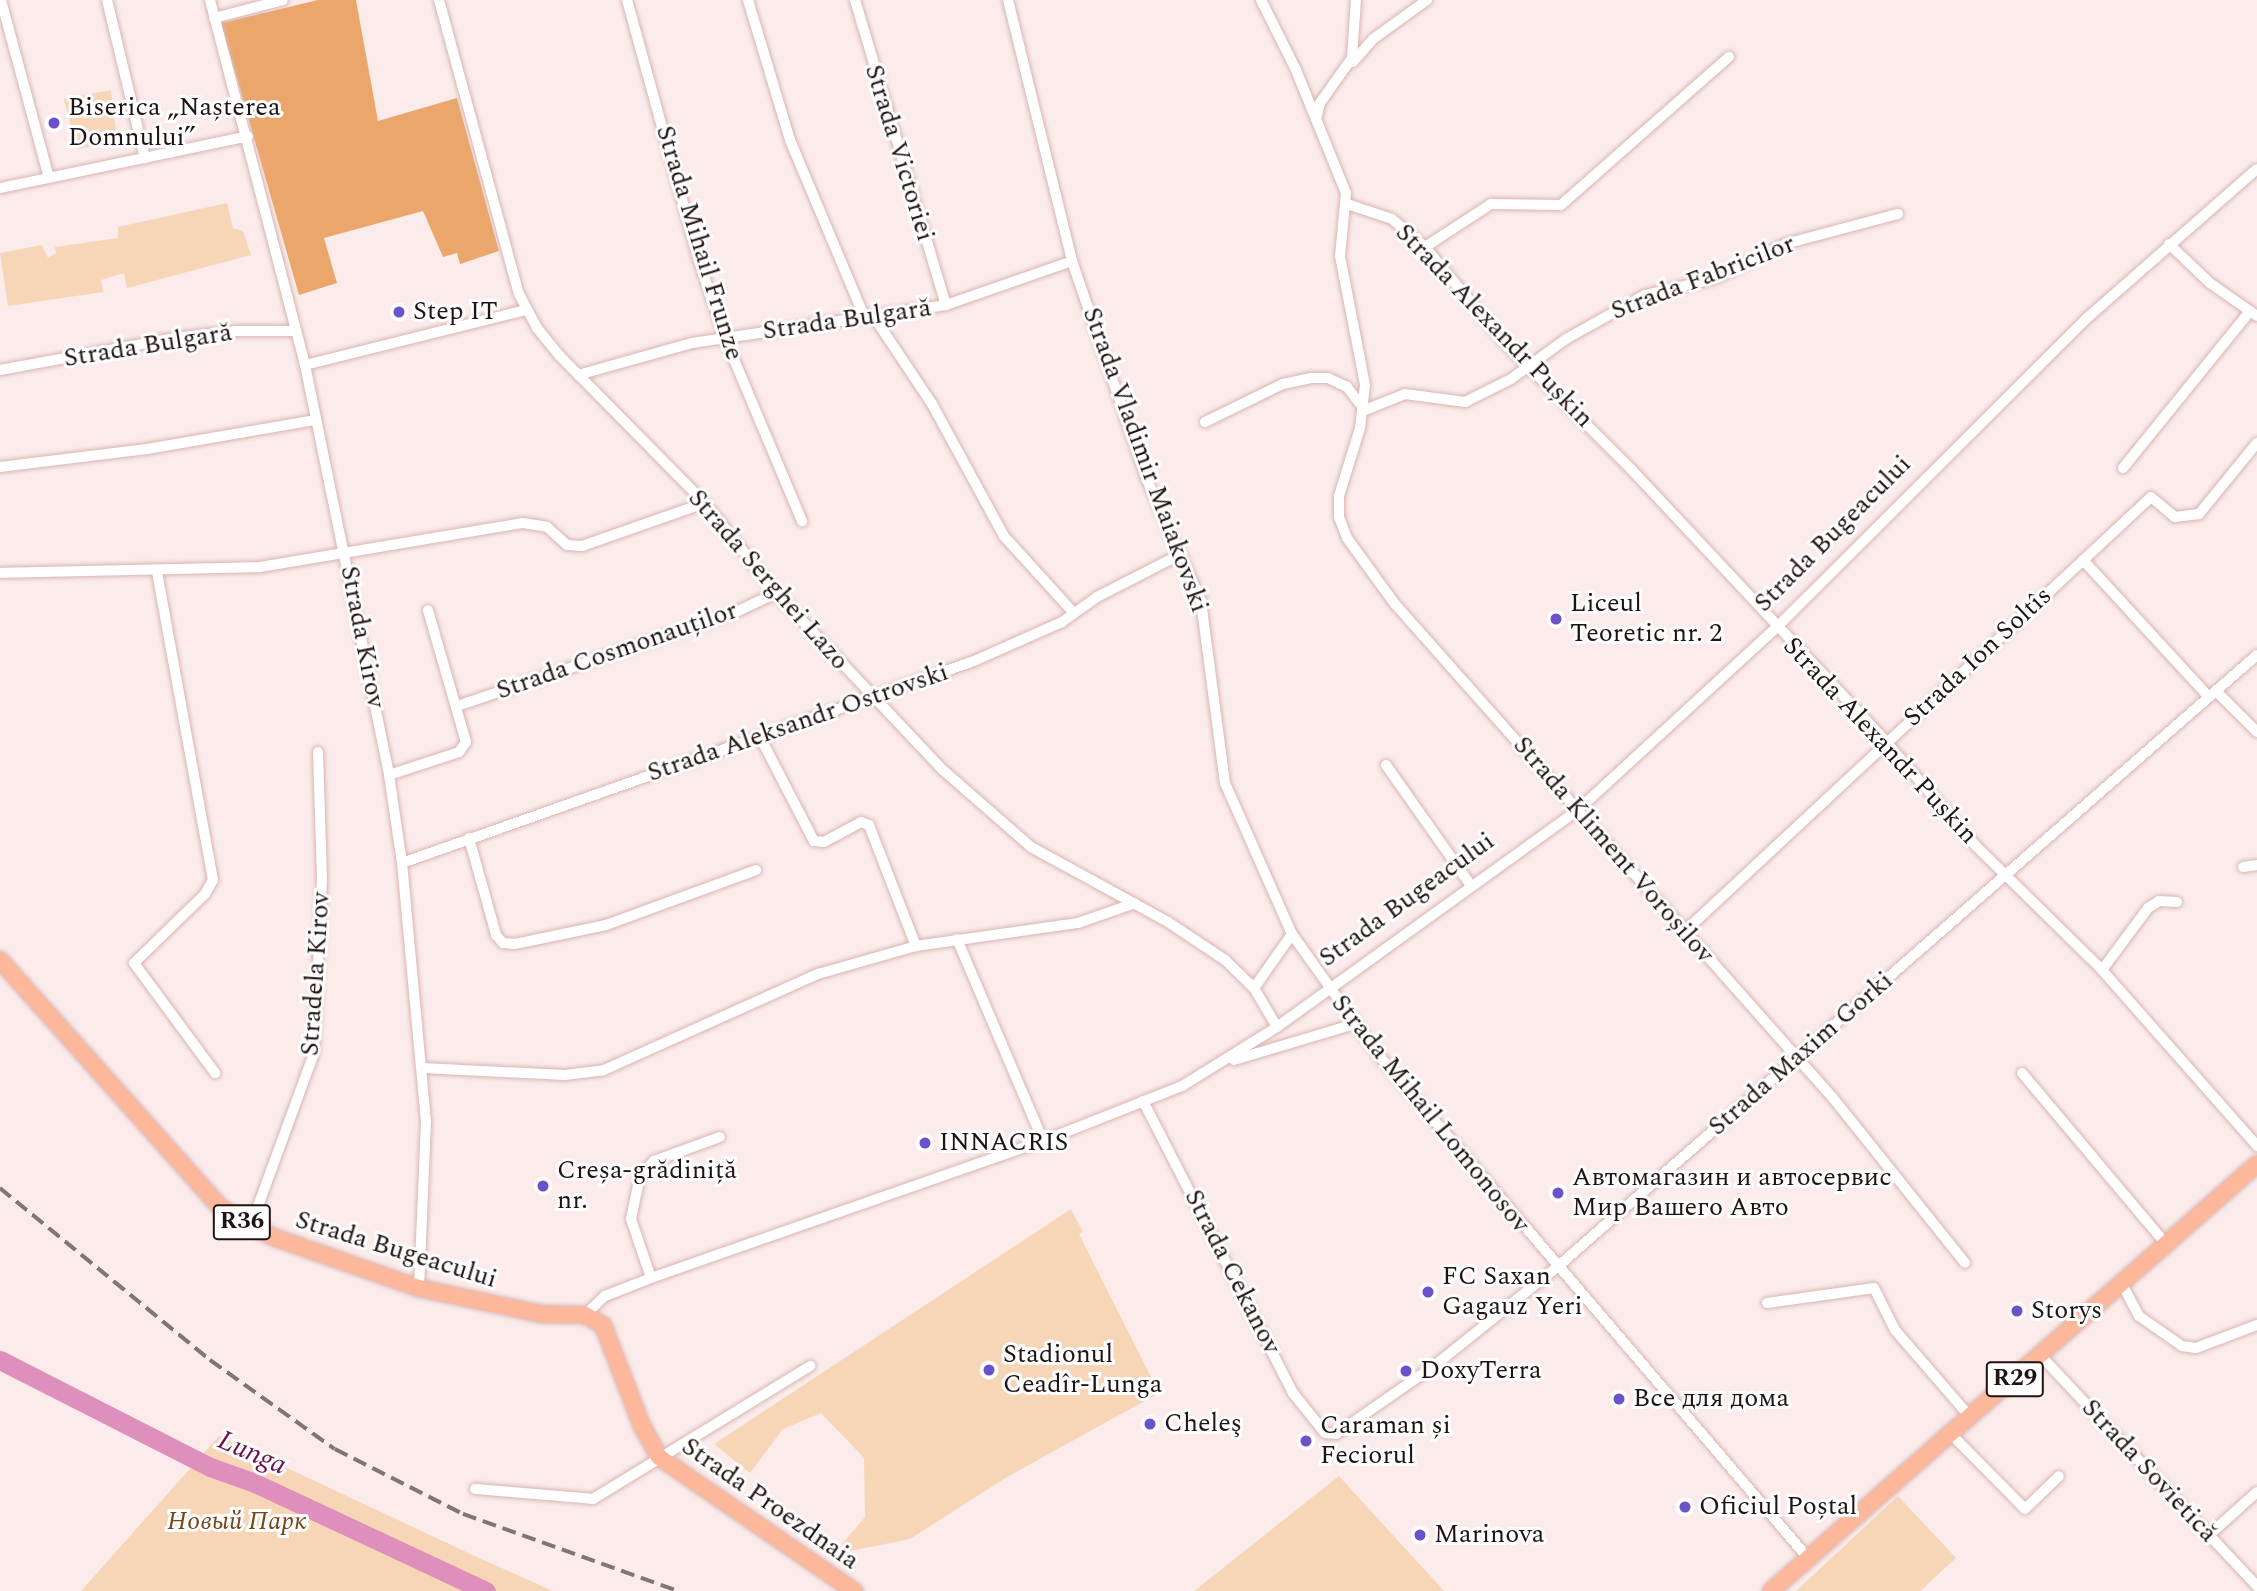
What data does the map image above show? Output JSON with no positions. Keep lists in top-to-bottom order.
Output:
{
  "streets": {
    "main road": [
      "Strada Bugeacului",
      "R36",
      "R29",
      "Strada Proezdnaia"
    ],
    "street": [
      "Strada Victoriei",
      "Strada Mihail Frunze",
      "Strada Fabricilor",
      "Strada Bulgară",
      "Strada Alexandr Pușkin",
      "Strada Vladimir Maiakovski",
      "Strada Serghei Lazo",
      "Strada Kirov",
      "Strada Cosmonauților",
      "Strada Ion Soltîs",
      "Strada Aleksandr Ostrovski",
      "Strada Kliment Voroșilov",
      "Stradela Kirov",
      "Strada Maxim Gorki",
      "Strada Mihail Lomonosov",
      "Strada Cekanov",
      "Strada Sovietică"
    ]
  },
  "crossings": [
    ["Strada Victoriei", "Strada Bulgară"],
    ["Strada Mihail Frunze", "Strada Bulgară"],
    ["Strada Fabricilor", "Strada Alexandr Pușkin"],
    ["Strada Fabricilor", "Strada Kliment Voroșilov"],
    ["Strada Bulgară", "Strada Vladimir Maiakovski"],
    ["Strada Bulgară", "Strada Serghei Lazo"],
    ["Strada Bulgară", "Strada Kirov"],
    ["Strada Alexandr Pușkin", "Strada Bugeacului"],
    ["Strada Alexandr Pușkin", "Strada Ion Soltîs"],
    ["Strada Alexandr Pușkin", "Strada Kliment Voroșilov"],
    ["Strada Alexandr Pușkin", "Strada Maxim Gorki"],
    ["Strada Vladimir Maiakovski", "Strada Bugeacului"],
    ["Strada Vladimir Maiakovski", "Strada Aleksandr Ostrovski"],
    ["Strada Vladimir Maiakovski", "Strada Mihail Lomonosov"],
    ["Strada Bugeacului", "Strada Serghei Lazo"],
    ["Strada Bugeacului", "Strada Kirov"],
    ["Strada Bugeacului", "Strada Kliment Voroșilov"],
    ["Strada Bugeacului", "Stradela Kirov"],
    ["Strada Bugeacului", "Strada Mihail Lomonosov"],
    ["Strada Bugeacului", "Strada Cekanov"],
    ["Strada Bugeacului", "Strada Proezdnaia"],
    ["Strada Serghei Lazo", "Strada Cosmonauților"],
    ["Strada Serghei Lazo", "Strada Aleksandr Ostrovski"],
    ["Strada Kirov", "Strada Aleksandr Ostrovski"],
    ["Strada Ion Soltîs", "Strada Kliment Voroșilov"],
    ["Strada Kliment Voroșilov", "Strada Maxim Gorki"],
    ["Strada Maxim Gorki", "Strada Mihail Lomonosov"],
    ["Strada Maxim Gorki", "Strada Cekanov"],
    ["Strada Mihail Lomonosov", "R29"],
    ["R29", "Strada Sovietică"]
  ],
  "water": ["Lunga"],
  "parks": ["Новый Парк"],
  "places": [
    "Biserica „Nașterea Domnului”",
    "Step IT",
    "Liceul Teoretic nr. 2",
    "INNACRIS",
    "Creșa-grădiniță nr.",
    "Автомагазин и автосервис Мир Вашего Авто",
    "FC Saxan Gagauz Yeri",
    "Storys",
    "Stadionul Ceadîr-Lunga",
    "DoxyTerra",
    "Все для дома",
    "Cheleş",
    "Caraman și Feciorul",
    "Oficiul Poștal",
    "Marinova"
  ]
}
